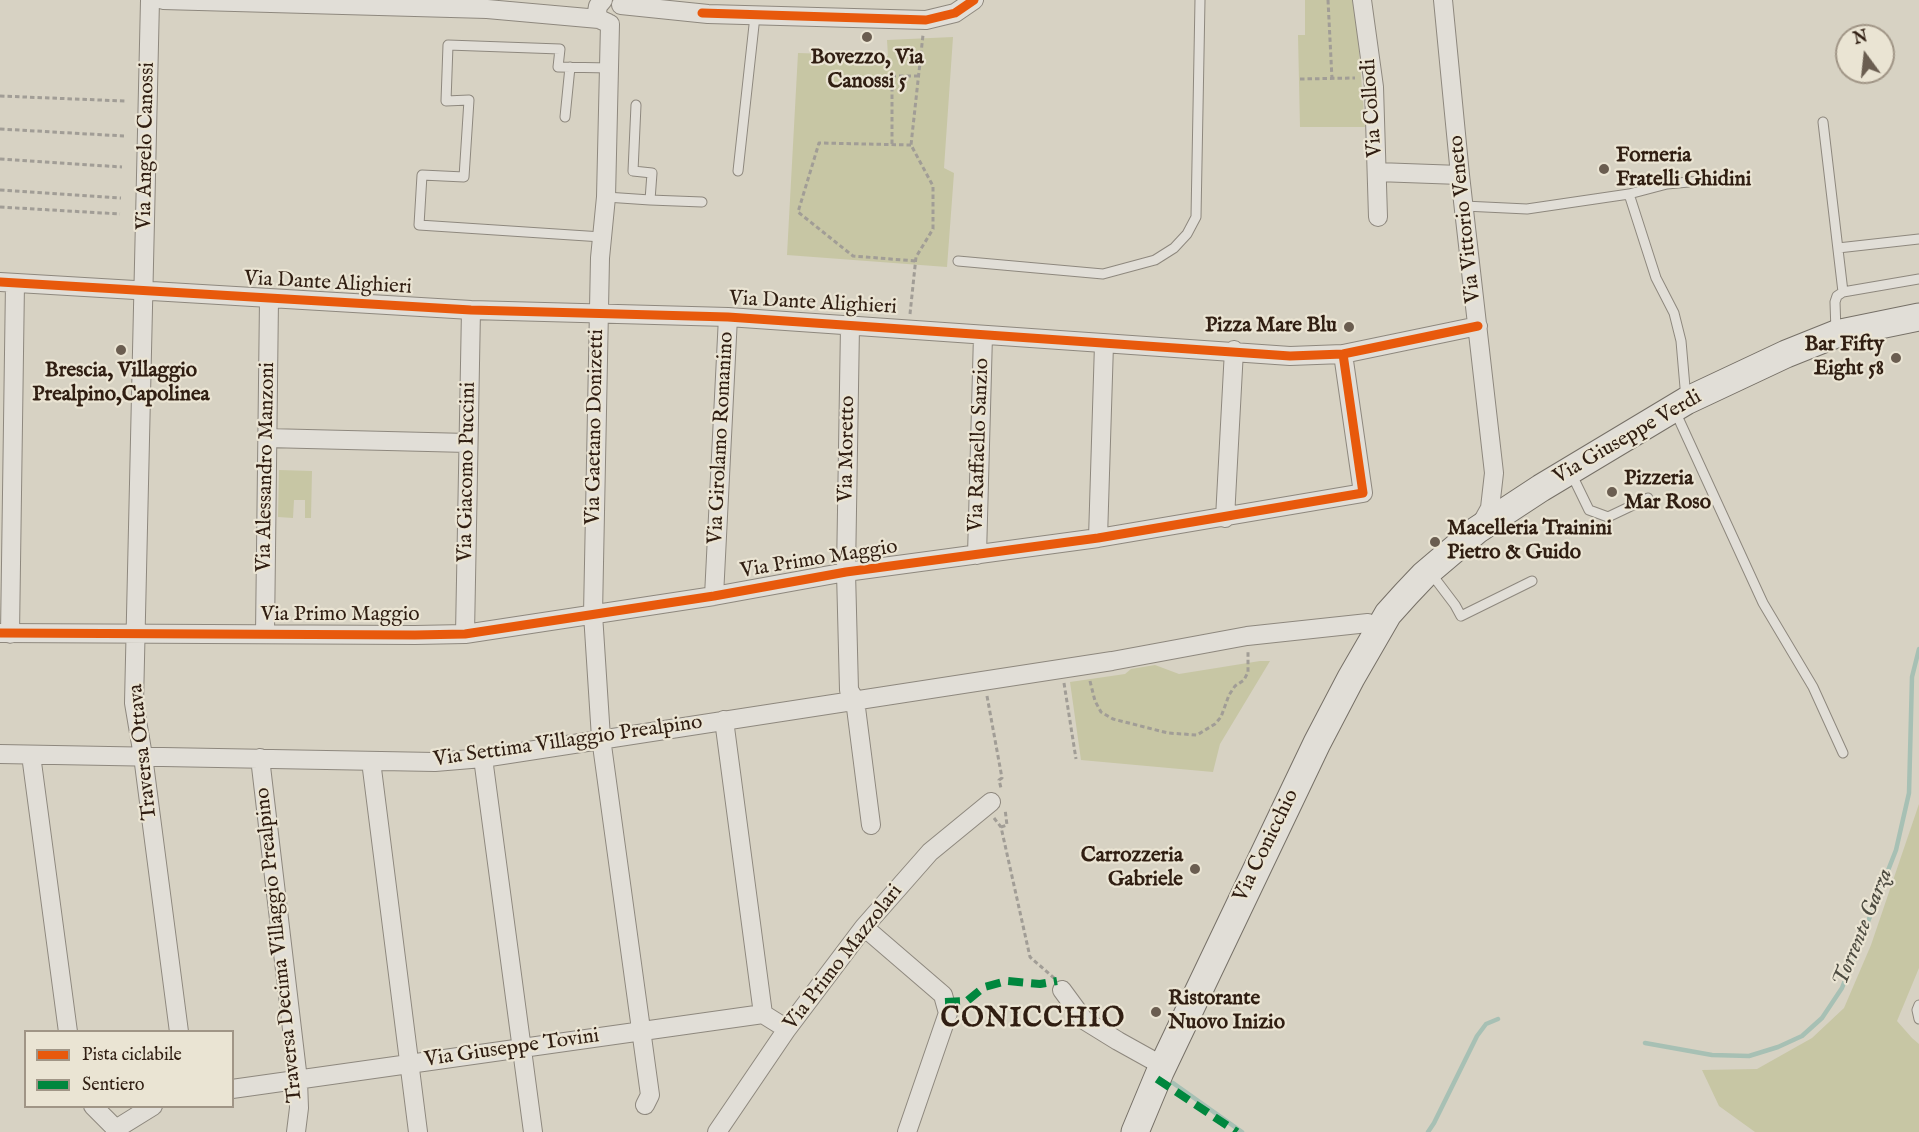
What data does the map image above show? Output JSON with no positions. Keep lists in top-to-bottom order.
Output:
{
  "streets": {
    "main road": ["Via Giuseppe Verdi", "Via Conicchio"],
    "street": [
      "Via Collodi",
      "Via Angelo Canossi",
      "Via Vittorio Veneto",
      "Via Dante Alighieri",
      "Via Gaetano Donizetti",
      "Via Girolamo Romanino",
      "Via Raffaello Sanzio",
      "Via Moretto",
      "Via Alessandro Manzoni",
      "Via Giacomo Puccini",
      "Via Primo Maggio",
      "Via Settima Villaggio Prealpino",
      "Traversa Ottava",
      "Traversa Decima Villaggio Prealpino",
      "Via Primo Mazzolari",
      "Via Giuseppe Tovini"
    ]
  },
  "crossings": [
    ["Via Angelo Canossi", "Via Dante Alighieri"],
    ["Via Angelo Canossi", "Traversa Ottava"],
    ["Via Vittorio Veneto", "Via Dante Alighieri"],
    ["Via Vittorio Veneto", "Via Giuseppe Verdi"],
    ["Via Dante Alighieri", "Via Gaetano Donizetti"],
    ["Via Dante Alighieri", "Via Girolamo Romanino"],
    ["Via Dante Alighieri", "Via Raffaello Sanzio"],
    ["Via Dante Alighieri", "Via Moretto"],
    ["Via Dante Alighieri", "Via Alessandro Manzoni"],
    ["Via Dante Alighieri", "Via Giacomo Puccini"],
    ["Via Dante Alighieri", "Via Primo Maggio"],
    ["Via Dante Alighieri", "Traversa Ottava"],
    ["Via Gaetano Donizetti", "Via Primo Maggio"],
    ["Via Gaetano Donizetti", "Via Settima Villaggio Prealpino"],
    ["Via Gaetano Donizetti", "Via Giuseppe Tovini"],
    ["Via Girolamo Romanino", "Via Primo Maggio"],
    ["Via Giuseppe Verdi", "Via Conicchio"],
    ["Via Raffaello Sanzio", "Via Primo Maggio"],
    ["Via Moretto", "Via Primo Maggio"],
    ["Via Alessandro Manzoni", "Via Primo Maggio"],
    ["Via Giacomo Puccini", "Via Primo Maggio"],
    ["Via Primo Maggio", "Via Settima Villaggio Prealpino"],
    ["Via Primo Maggio", "Traversa Ottava"],
    ["Via Settima Villaggio Prealpino", "Traversa Ottava"],
    ["Via Settima Villaggio Prealpino", "Traversa Decima Villaggio Prealpino"],
    ["Traversa Decima Villaggio Prealpino", "Via Giuseppe Tovini"]
  ],
  "districts": ["CONICCHIO"],
  "water": ["Torrente Garza"],
  "places": [
    "Bovezzo, Via Canossi 5",
    "Forneria Fratelli Ghidini",
    "Pizza Mare Blu",
    "Brescia, Villaggio Prealpino,Capolinea",
    "Bar Fifty Eight 58",
    "Pizzeria Mar Roso",
    "Macelleria Trainini Pietro & Guido",
    "Carrozzeria Gabriele",
    "Ristorante Nuovo Inizio"
  ],
  "legend": ["Pista ciclabile", "Sentiero"],
  "north": "top"
}
